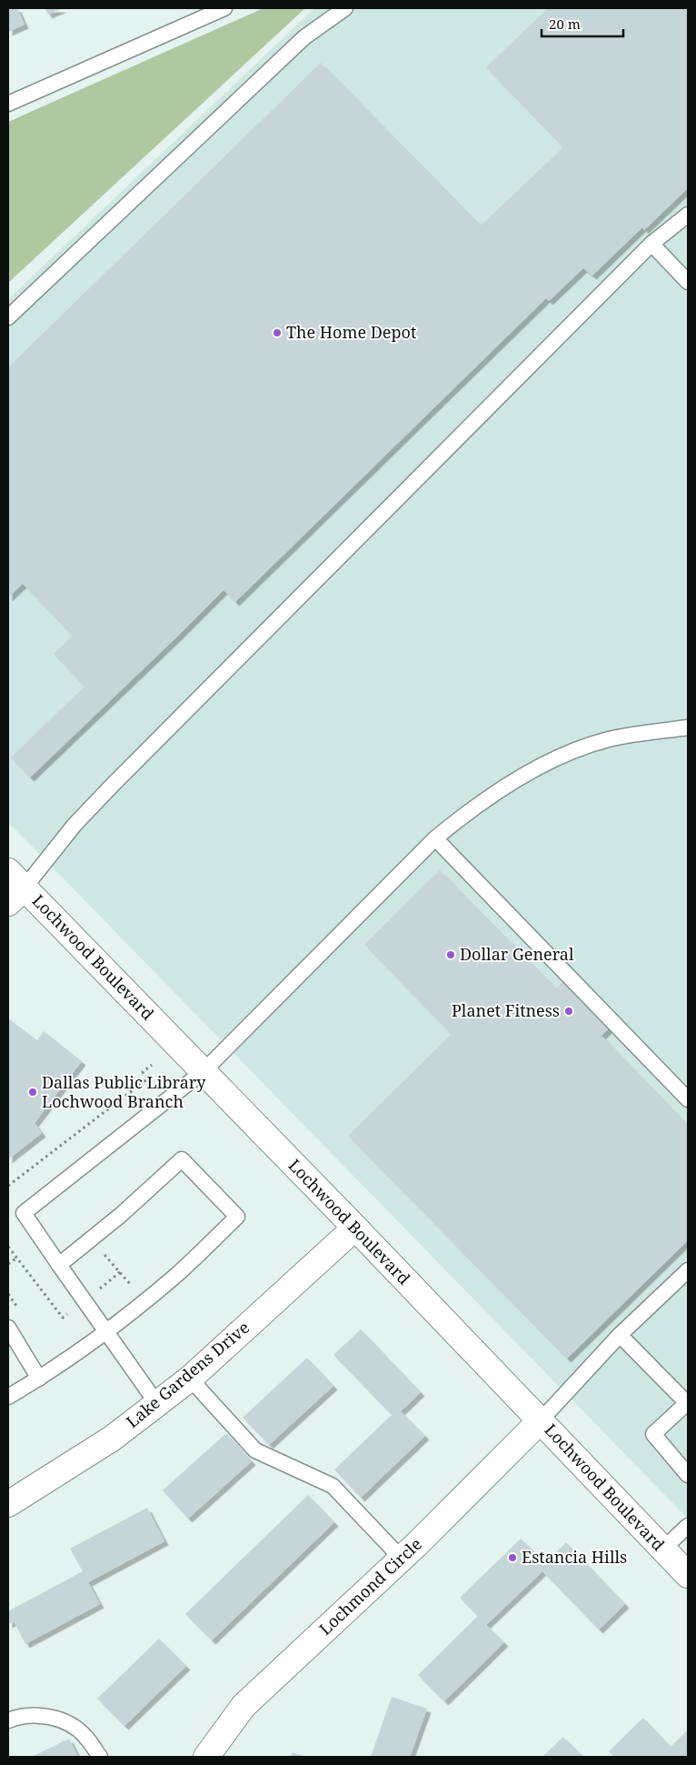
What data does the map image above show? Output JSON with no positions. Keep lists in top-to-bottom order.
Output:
{
  "streets": {
    "street": ["Lochwood Boulevard", "Lake Gardens Drive", "Lochmond Circle"]
  },
  "crossings": [
    ["Lochwood Boulevard", "Lake Gardens Drive"],
    ["Lochwood Boulevard", "Lochmond Circle"]
  ],
  "places": [
    "The Home Depot",
    "Dollar General",
    "Planet Fitness",
    "Dallas Public Library Lochwood Branch",
    "Estancia Hills"
  ],
  "scale_bar": "20 m"
}
